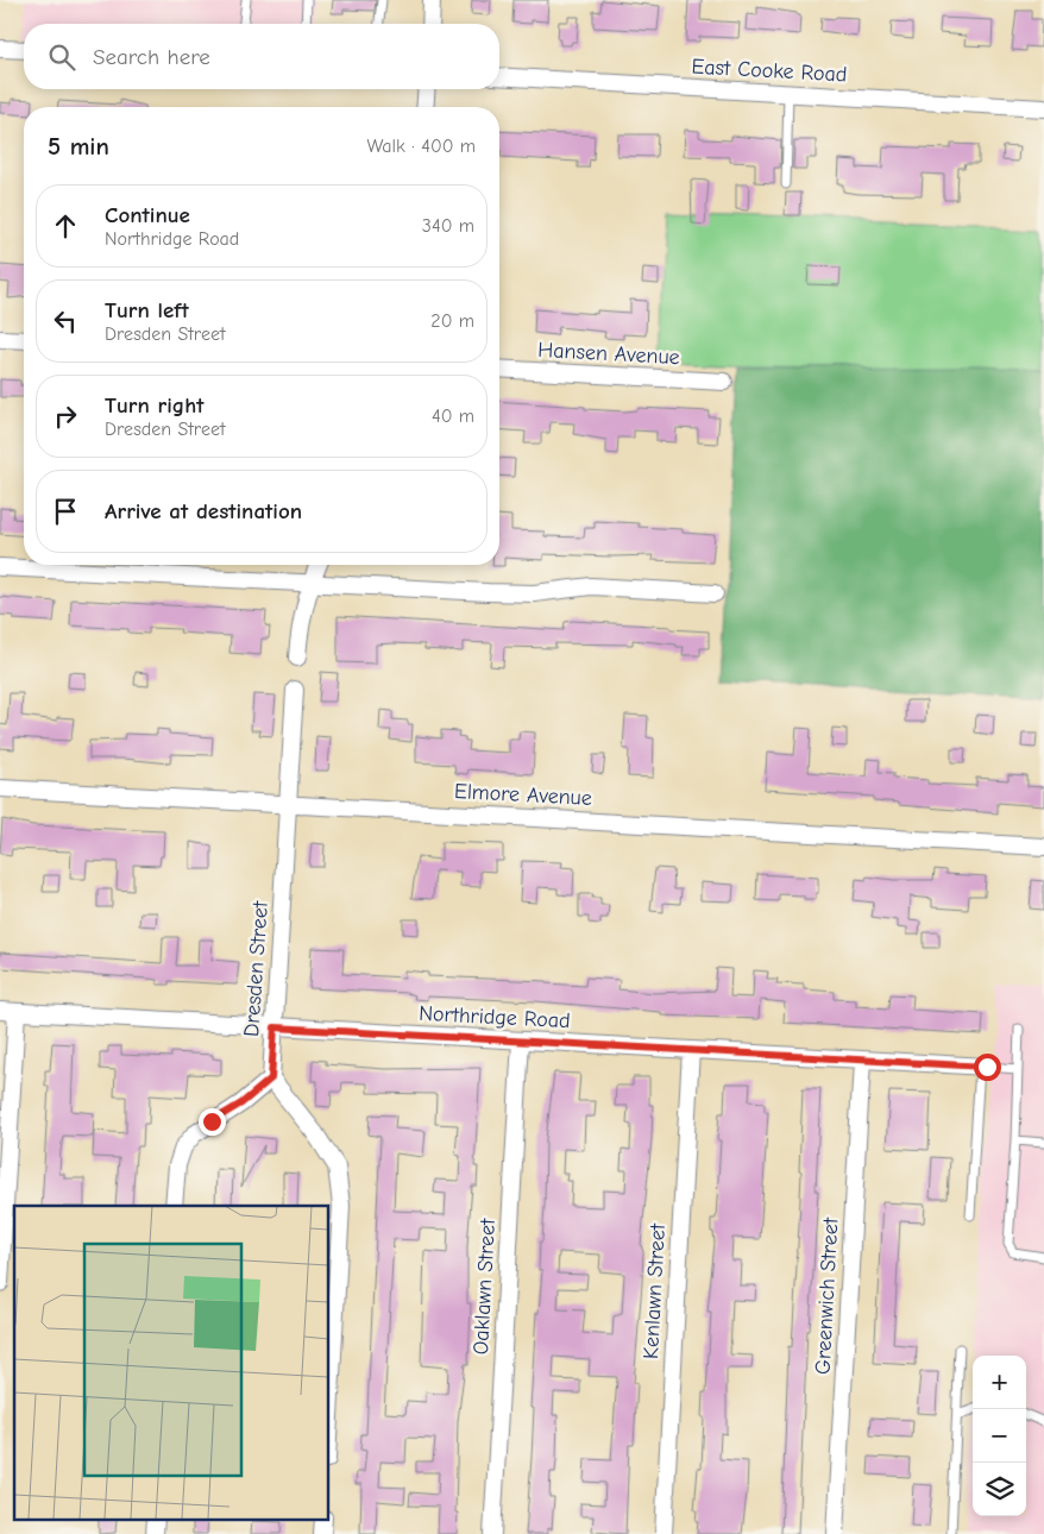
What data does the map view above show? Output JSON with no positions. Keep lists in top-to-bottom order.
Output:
{
  "streets": {
    "street": [
      "East Cooke Road",
      "Hansen Avenue",
      "Elmore Avenue",
      "Dresden Street",
      "Northridge Road",
      "Oaklawn Street",
      "Kenlawn Street",
      "Greenwich Street"
    ]
  },
  "crossings": [
    ["Elmore Avenue", "Dresden Street"],
    ["Dresden Street", "Northridge Road"],
    ["Northridge Road", "Oaklawn Street"],
    ["Northridge Road", "Kenlawn Street"],
    ["Northridge Road", "Greenwich Street"]
  ],
  "page": {
    "search": "Search here",
    "heading": ["5 min", "Walk · 400 m"],
    "list": [
      ["Continue", "Northridge Road", "340 m"],
      ["Turn left", "Dresden Street", "20 m"],
      ["Turn right", "Dresden Street", "40 m"],
      "Arrive at destination"
    ],
    "map_buttons": ["+", "−"]
  }
}
